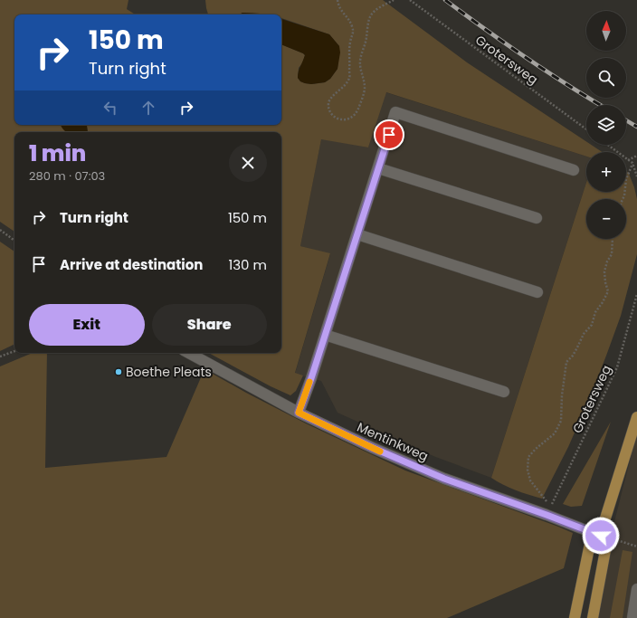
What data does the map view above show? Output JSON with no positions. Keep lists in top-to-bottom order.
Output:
{
  "streets": {
    "street": ["Mentinkweg"],
    "path": ["Grotersweg"]
  },
  "places": ["Boethe Pleats"],
  "north": "top",
  "page": {
    "map_buttons": ["+", "−"],
    "turn": ["150 m", "Turn right"],
    "heading": ["1 min", "280 m · 07:03"],
    "list": [
      {
        "name": "Turn right",
        "value": "150 m"
      },
      {
        "name": "Arrive at destination",
        "value": "130 m"
      }
    ],
    "buttons": ["Exit", "Share"]
  }
}
